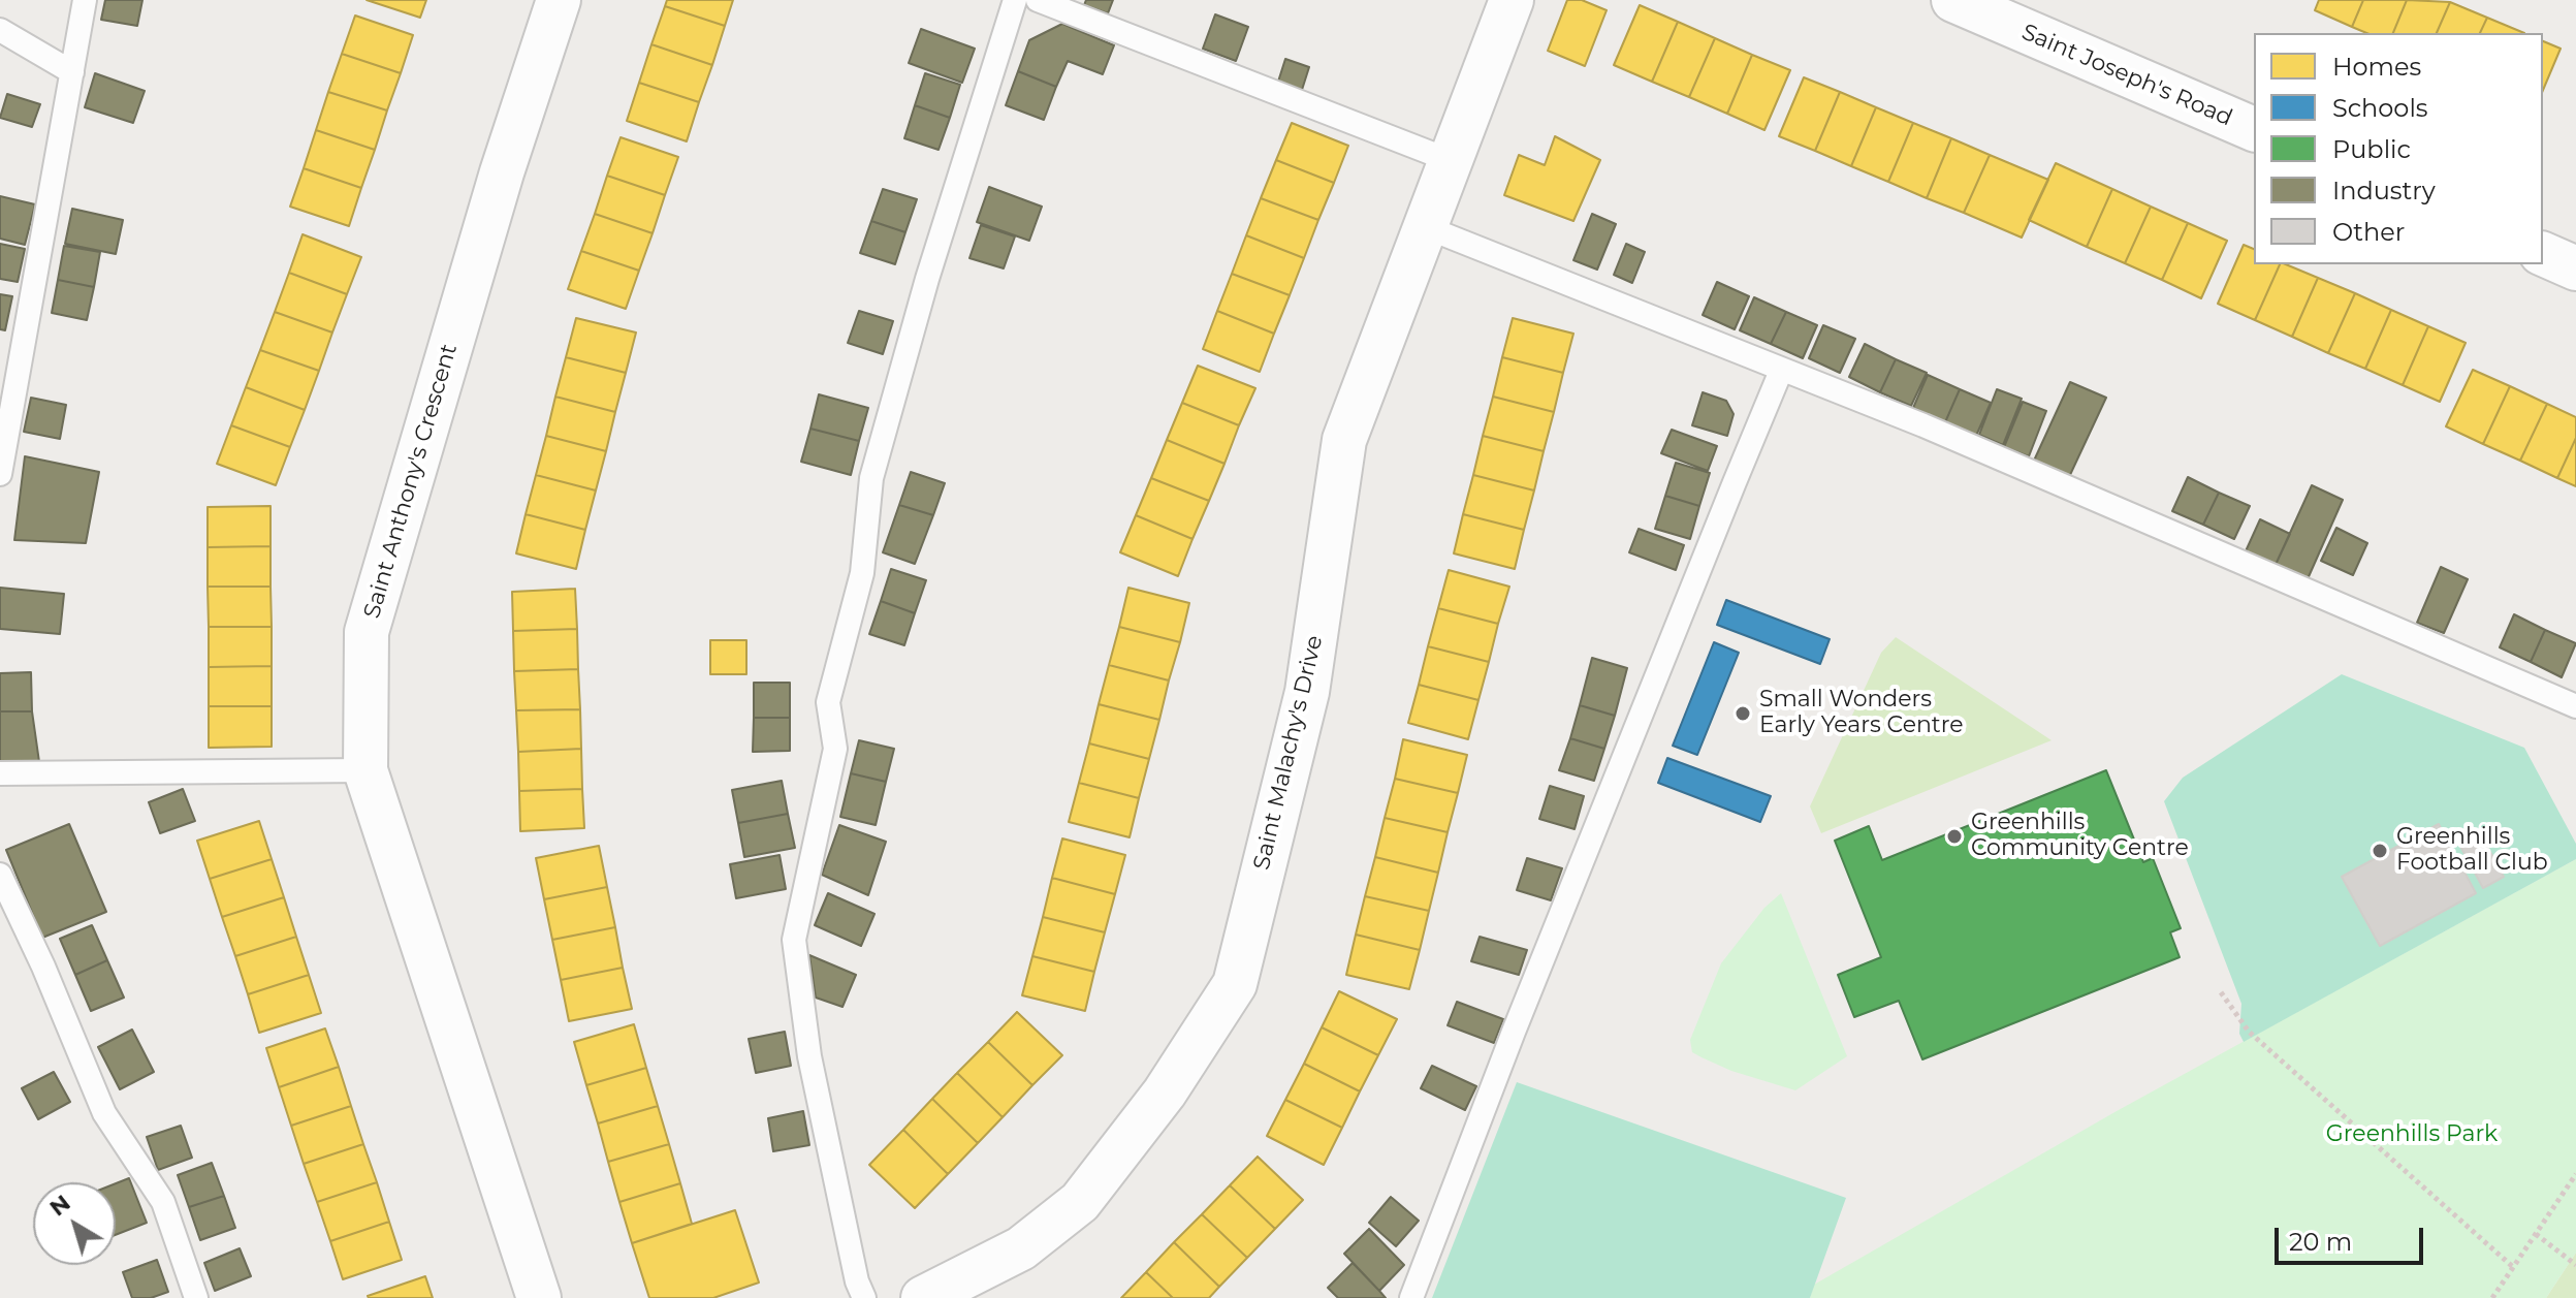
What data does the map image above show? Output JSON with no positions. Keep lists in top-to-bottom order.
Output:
{
  "streets": {
    "street": ["Saint Joseph's Road", "Saint Anthony's Crescent", "Saint Malachy's Drive"]
  },
  "parks": ["Greenhills Park"],
  "places": ["Small Wonders Early Years Centre", "Greenhills Community Centre", "Greenhills Football Club"],
  "legend": [
    "Homes",
    "Schools",
    "Public",
    "Industry",
    "Other"
  ],
  "scale_bar": "20 m",
  "north": "top left"
}
